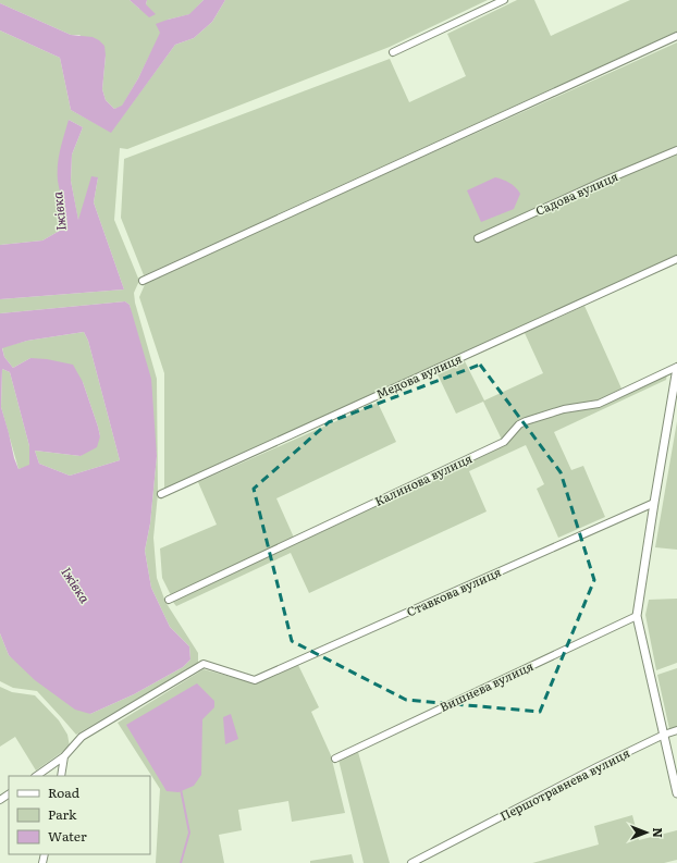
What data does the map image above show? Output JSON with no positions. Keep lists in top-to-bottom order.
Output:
{
  "streets": {
    "street": [
      "Садова вулиця",
      "Медова вулиця",
      "Калинова вулиця",
      "Ставкова вулиця",
      "Вишнева вулиця",
      "Першотравнева вулиця"
    ]
  },
  "water": ["Іжівка"],
  "legend": ["Road", "Park", "Water"],
  "north": "right"
}
